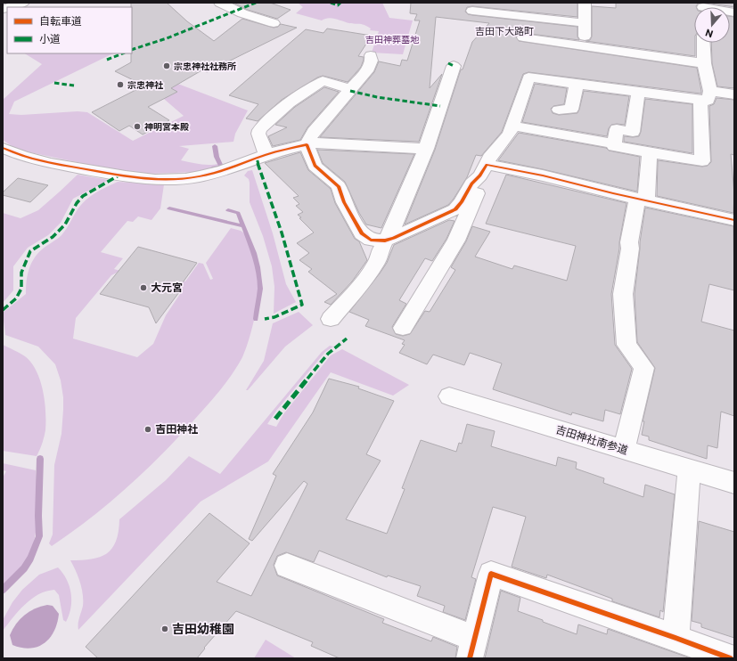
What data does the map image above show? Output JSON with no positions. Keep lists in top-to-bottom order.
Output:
{
  "streets": {
    "street": ["吉田神社南参道"]
  },
  "districts": ["吉田下大路町"],
  "parks": ["吉田神葬墓地"],
  "places": [
    "宗忠神社社務所",
    "宗忠神社",
    "神明宮本殿",
    "大元宮",
    "吉田神社",
    "吉田幼稚園"
  ],
  "legend": ["自転車道", "小道"],
  "north": "bottom"
}
